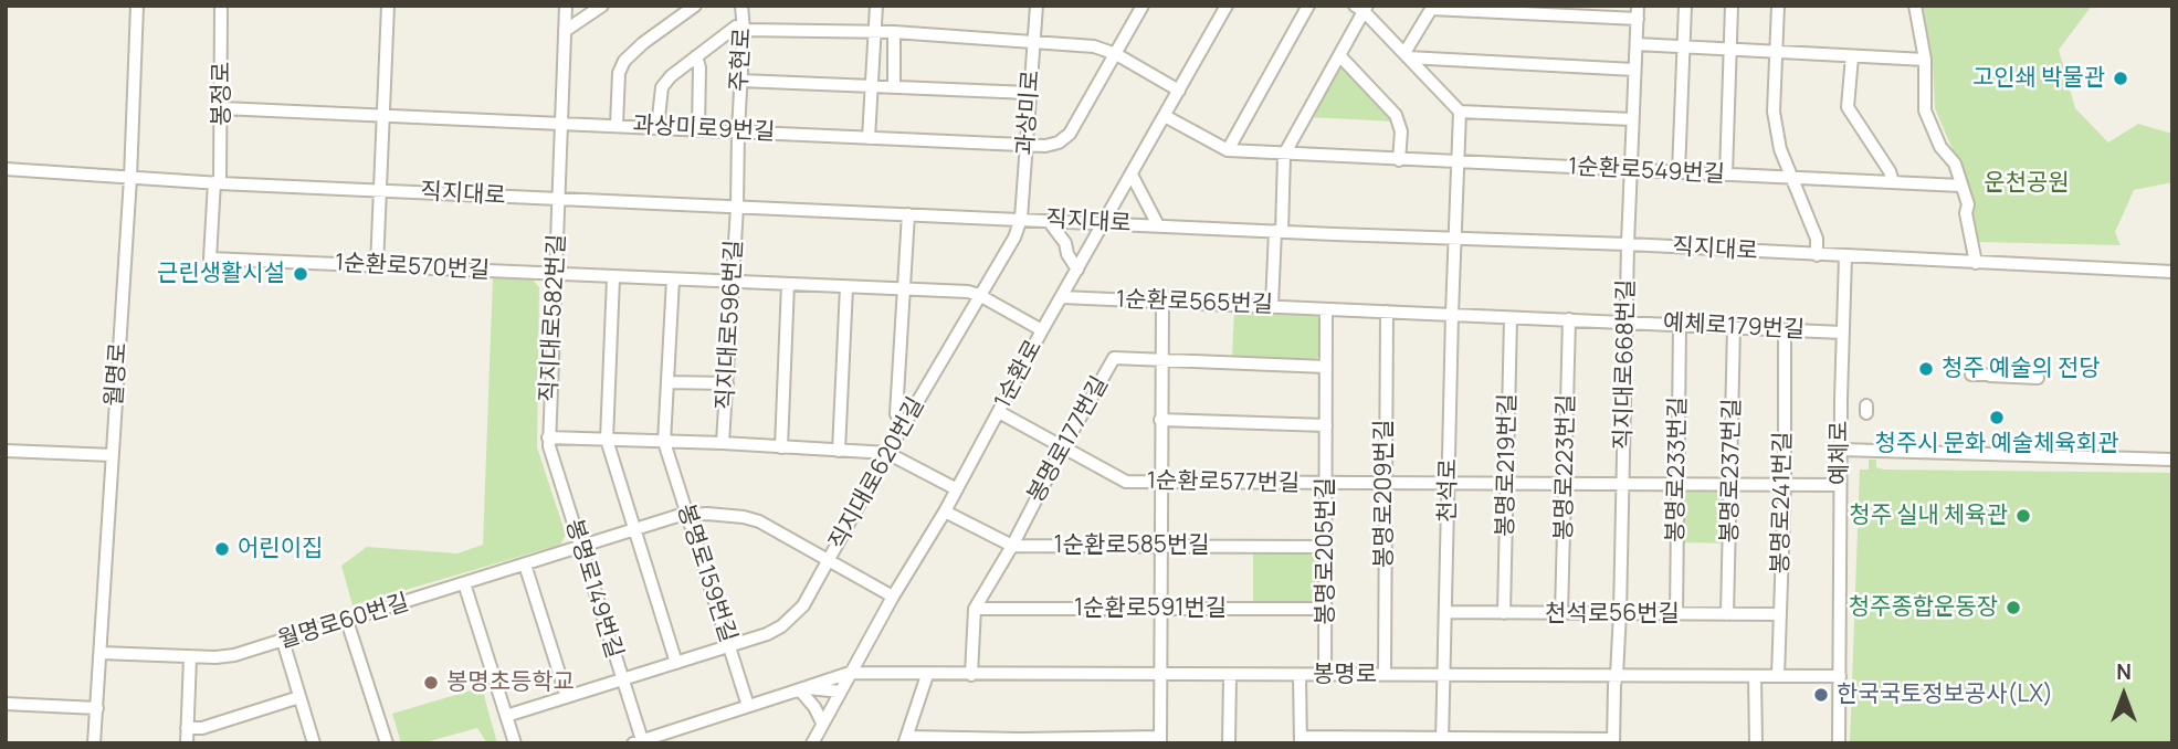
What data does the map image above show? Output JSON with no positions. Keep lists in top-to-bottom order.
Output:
{
  "streets": {
    "street": [
      "주현로",
      "봉정로",
      "과상미로",
      "과상미로9번길",
      "1순환로549번길",
      "직지대로",
      "1순환로570번길",
      "1순환로565번길",
      "직지대로582번길",
      "직지대로596번길",
      "예체로179번길",
      "직지대로668번길",
      "월명로",
      "1순환로",
      "봉명로177번길",
      "예체로",
      "봉명로219번길",
      "봉명로223번길",
      "봉명로233번길",
      "봉명로237번길",
      "직지대로620번길",
      "1순환로577번길",
      "천석로",
      "봉명로209번길",
      "봉명로241번길",
      "1순환로585번길",
      "봉명로205번길",
      "봉명로159번길",
      "봉명로149번길",
      "1순환로591번길",
      "천석로56번길",
      "월명로60번길",
      "봉명로"
    ]
  },
  "crossings": [
    ["주현로", "과상미로9번길"],
    ["주현로", "직지대로"],
    ["주현로", "직지대로596번길"],
    ["봉정로", "과상미로9번길"],
    ["봉정로", "직지대로"],
    ["봉정로", "1순환로570번길"],
    ["과상미로", "과상미로9번길"],
    ["과상미로", "직지대로"],
    ["과상미로", "직지대로620번길"],
    ["과상미로9번길", "직지대로582번길"],
    ["1순환로549번길", "직지대로668번길"],
    ["1순환로549번길", "1순환로"],
    ["1순환로549번길", "천석로"],
    ["직지대로", "직지대로582번길"],
    ["직지대로", "직지대로596번길"],
    ["직지대로", "직지대로668번길"],
    ["직지대로", "월명로"],
    ["직지대로", "1순환로"],
    ["직지대로", "예체로"],
    ["직지대로", "직지대로620번길"],
    ["직지대로", "천석로"],
    ["1순환로570번길", "직지대로582번길"],
    ["1순환로570번길", "직지대로596번길"],
    ["1순환로570번길", "1순환로"],
    ["1순환로570번길", "직지대로620번길"],
    ["1순환로565번길", "예체로179번길"],
    ["1순환로565번길", "1순환로"],
    ["1순환로565번길", "천석로"],
    ["1순환로565번길", "봉명로209번길"],
    ["1순환로565번길", "봉명로205번길"],
    ["직지대로582번길", "봉명로149번길"],
    ["예체로179번길", "직지대로668번길"],
    ["예체로179번길", "예체로"],
    ["예체로179번길", "봉명로219번길"],
    ["예체로179번길", "봉명로223번길"],
    ["예체로179번길", "봉명로233번길"],
    ["예체로179번길", "봉명로237번길"],
    ["예체로179번길", "천석로"],
    ["예체로179번길", "봉명로241번길"],
    ["직지대로668번길", "1순환로577번길"],
    ["직지대로668번길", "천석로56번길"],
    ["직지대로668번길", "봉명로"],
    ["월명로", "월명로60번길"],
    ["1순환로", "1순환로577번길"],
    ["1순환로", "1순환로585번길"],
    ["1순환로", "월명로60번길"],
    ["1순환로", "봉명로"],
    ["봉명로177번길", "1순환로577번길"],
    ["봉명로177번길", "1순환로585번길"],
    ["봉명로177번길", "봉명로205번길"],
    ["봉명로177번길", "1순환로591번길"],
    ["봉명로177번길", "봉명로"],
    ["예체로", "1순환로577번길"],
    ["예체로", "봉명로"],
    ["봉명로219번길", "1순환로577번길"],
    ["봉명로219번길", "천석로56번길"],
    ["봉명로223번길", "1순환로577번길"],
    ["봉명로223번길", "천석로56번길"],
    ["봉명로233번길", "1순환로577번길"],
    ["봉명로233번길", "천석로56번길"],
    ["봉명로237번길", "1순환로577번길"],
    ["봉명로237번길", "천석로56번길"],
    ["직지대로620번길", "봉명로159번길"],
    ["직지대로620번길", "봉명로149번길"],
    ["직지대로620번길", "월명로60번길"],
    ["1순환로577번길", "천석로"],
    ["1순환로577번길", "봉명로209번길"],
    ["1순환로577번길", "봉명로241번길"],
    ["1순환로577번길", "봉명로205번길"],
    ["천석로", "천석로56번길"],
    ["천석로", "봉명로"],
    ["봉명로209번길", "봉명로"],
    ["봉명로241번길", "천석로56번길"],
    ["봉명로241번길", "봉명로"],
    ["1순환로585번길", "봉명로205번길"],
    ["봉명로205번길", "1순환로591번길"],
    ["봉명로205번길", "봉명로"],
    ["봉명로159번길", "월명로60번길"],
    ["봉명로149번길", "월명로60번길"]
  ],
  "parks": ["운천공원"],
  "places": [
    "고인쇄 박물관",
    "근린생활시설",
    "청주 예술의 전당",
    "청주시 문화 예술체육회관",
    "청주 실내 체육관",
    "어린이집",
    "청주종합운동장",
    "봉명초등학교",
    "한국국토정보공사(LX)"
  ],
  "north": "top"
}
